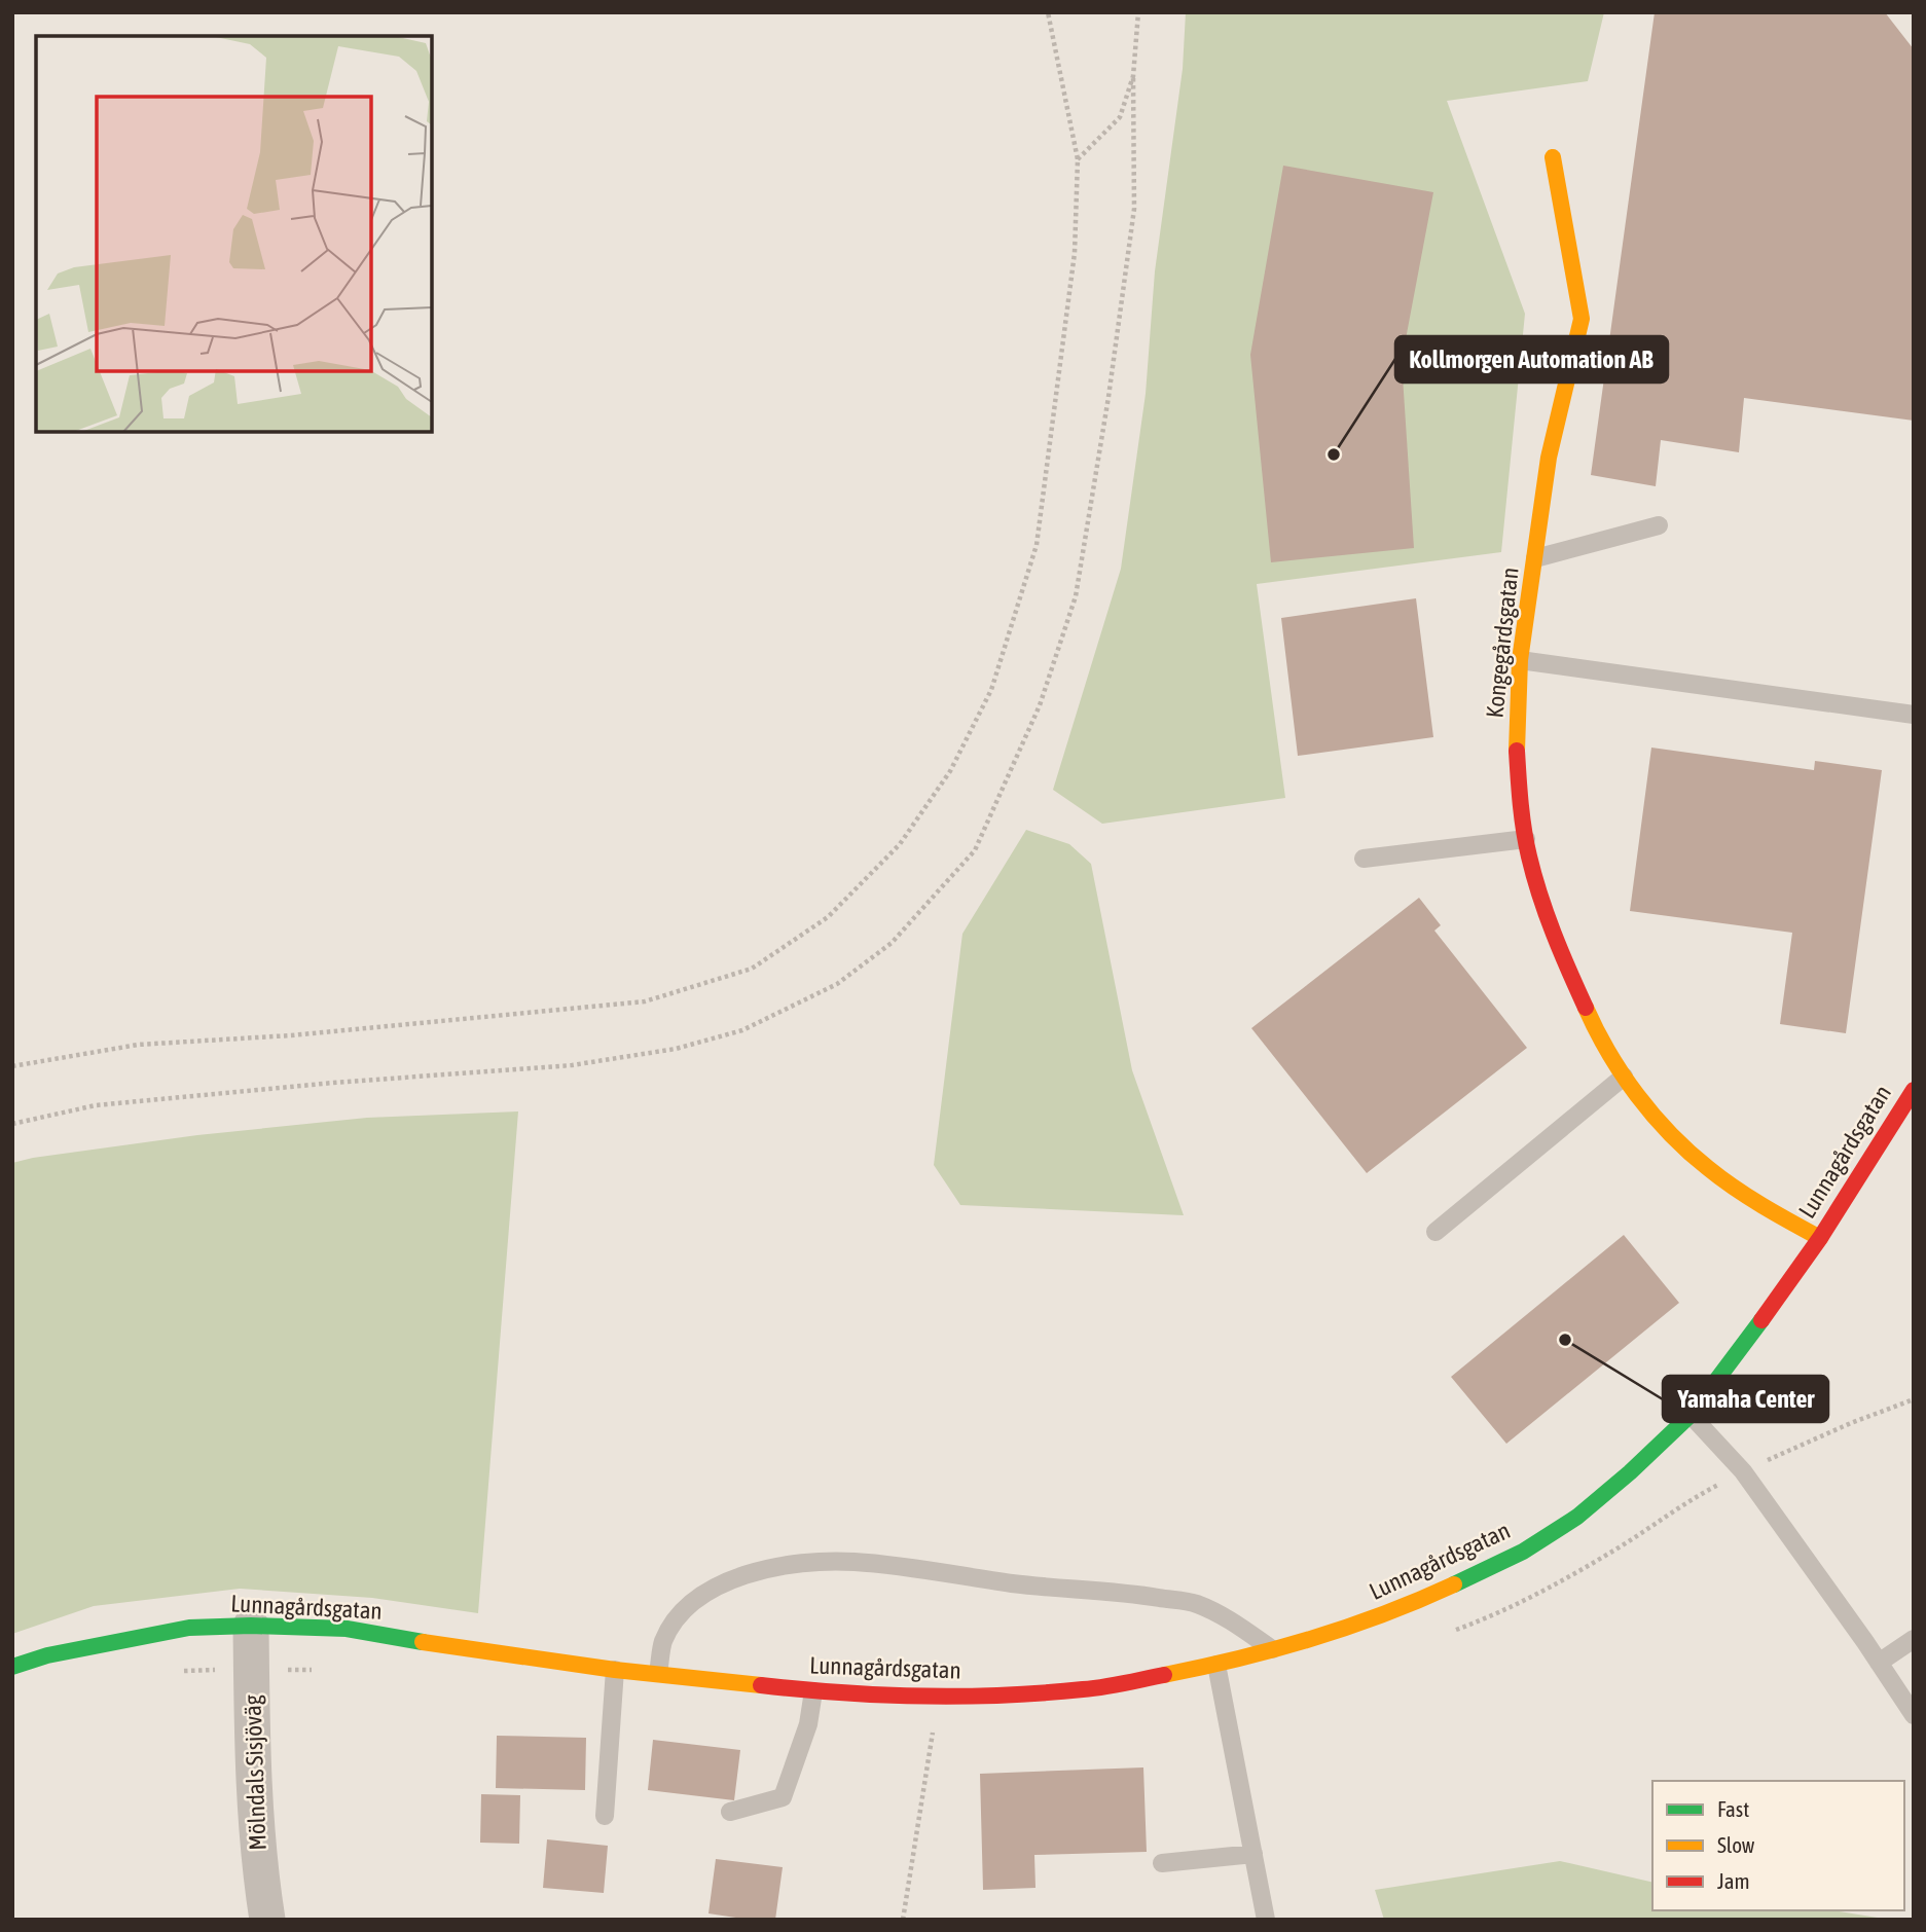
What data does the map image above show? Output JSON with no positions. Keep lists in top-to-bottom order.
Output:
{
  "streets": {
    "street": ["Kongegårdsgatan", "Lunnagårdsgatan", "Mölndals Sisjöväg"]
  },
  "crossings": [
    ["Kongegårdsgatan", "Lunnagårdsgatan"],
    ["Lunnagårdsgatan", "Mölndals Sisjöväg"]
  ],
  "places": ["Kollmorgen Automation AB", "Yamaha Center"],
  "legend": ["Fast", "Slow", "Jam"]
}
